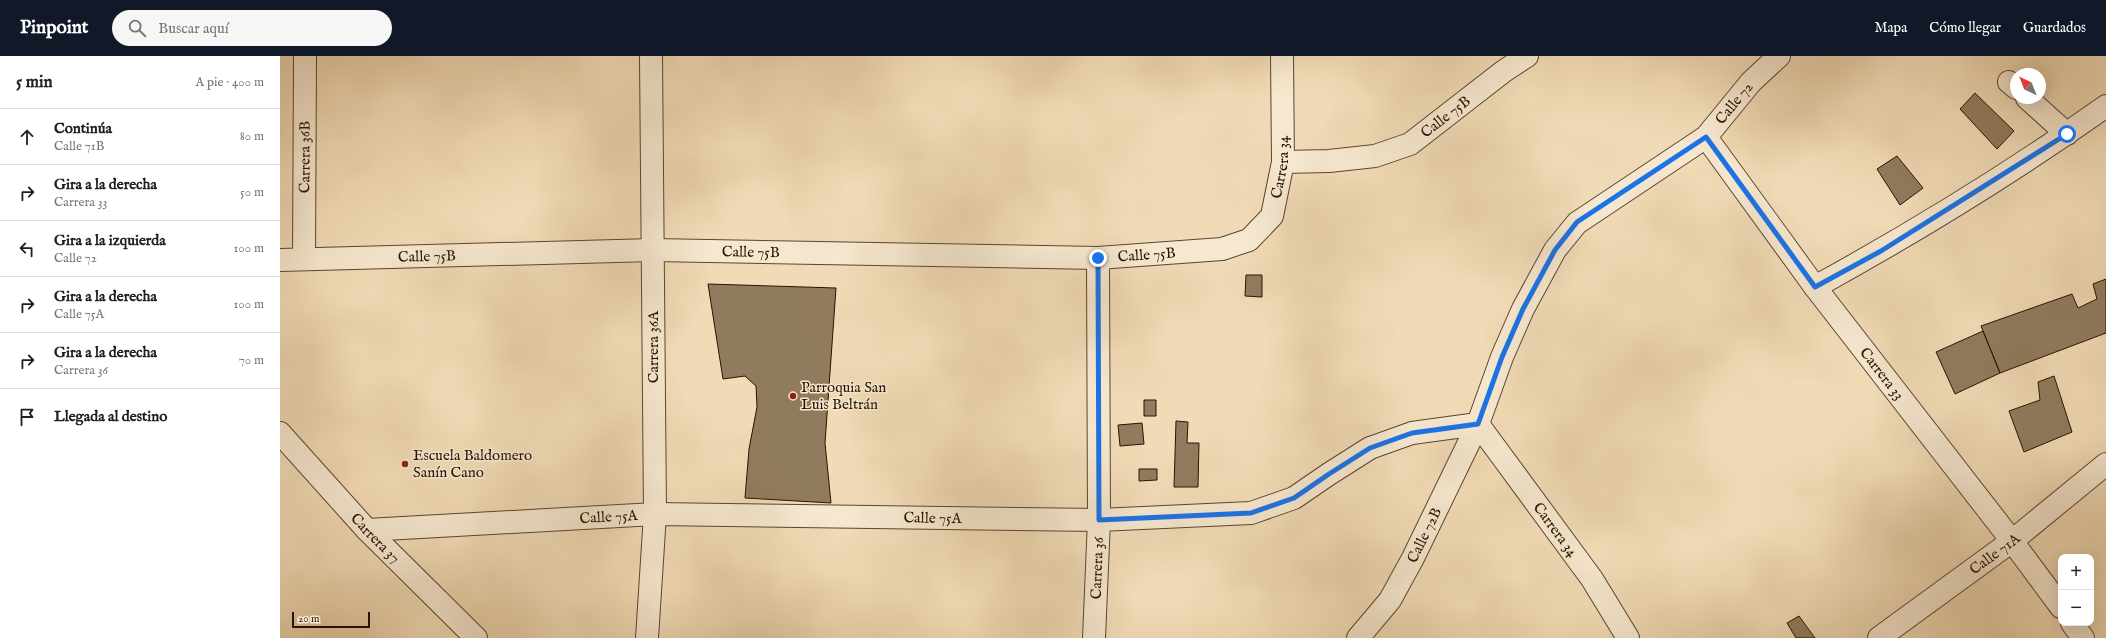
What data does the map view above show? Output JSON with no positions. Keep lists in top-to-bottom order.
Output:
{
  "streets": {
    "street": [
      "Calle 72",
      "Calle 75B",
      "Carrera 36B",
      "Carrera 34",
      "Carrera 36A",
      "Carrera 33",
      "Calle 75A",
      "Calle 72B",
      "Carrera 37",
      "Calle 71A",
      "Carrera 36"
    ]
  },
  "crossings": [
    ["Calle 72", "Carrera 34"],
    ["Calle 72", "Carrera 33"],
    ["Calle 72", "Calle 75A"],
    ["Calle 72", "Calle 72B"],
    ["Calle 75B", "Carrera 36B"],
    ["Calle 75B", "Carrera 34"],
    ["Calle 75B", "Carrera 36A"],
    ["Calle 75B", "Carrera 36"],
    ["Carrera 34", "Calle 75A"],
    ["Carrera 34", "Calle 72B"],
    ["Carrera 36A", "Calle 75A"],
    ["Carrera 33", "Calle 71A"],
    ["Calle 75A", "Calle 72B"],
    ["Calle 75A", "Carrera 37"],
    ["Calle 75A", "Carrera 36"]
  ],
  "places": ["Parroquia San Luis Beltrán", "Escuela Baldomero Sanín Cano"],
  "scale_bar": "20 m",
  "north": "top left",
  "page": {
    "header": "Pinpoint",
    "search": "Buscar aquí",
    "nav": ["Mapa", "Cómo llegar", "Guardados"],
    "heading": ["5 min", "A pie · 400 m"],
    "list": [
      ["Continúa", "Calle 71B", "80 m"],
      ["Gira a la derecha", "Carrera 33", "50 m"],
      ["Gira a la izquierda", "Calle 72", "100 m"],
      ["Gira a la derecha", "Calle 75A", "100 m"],
      ["Gira a la derecha", "Carrera 36", "70 m"],
      "Llegada al destino"
    ],
    "map_buttons": ["+", "−"],
    "scale": "20 m"
  }
}
